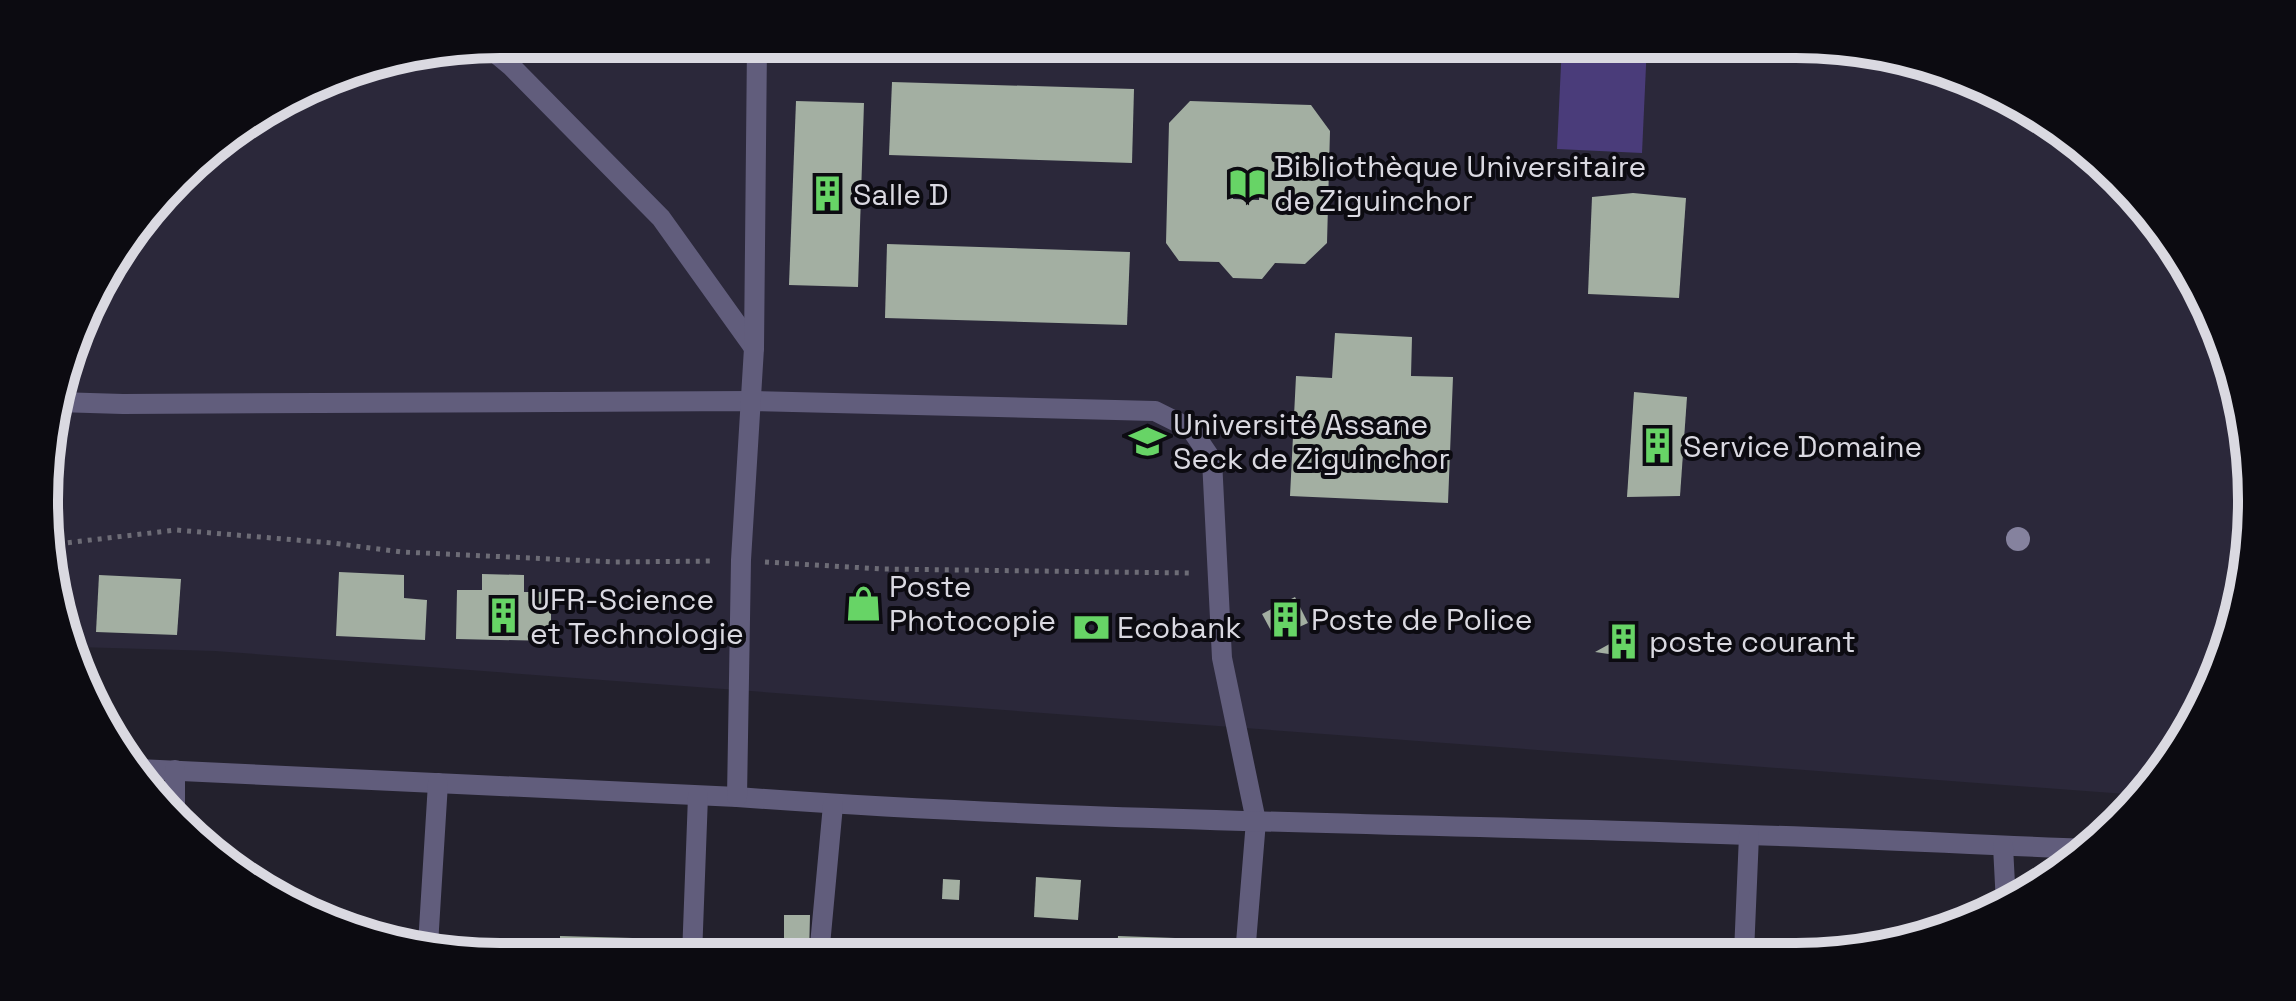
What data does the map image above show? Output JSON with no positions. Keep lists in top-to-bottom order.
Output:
{
  "places": {
    "library": ["Bibliothèque Universitaire de Ziguinchor"],
    "building": [
      "Salle D",
      "Service Domaine",
      "UFR-Science et Technologie",
      "Poste de Police",
      "poste courant"
    ],
    "school or university": ["Université Assane Seck de Ziguinchor"],
    "shop": ["Poste Photocopie"],
    "bank": ["Ecobank"]
  }
}
